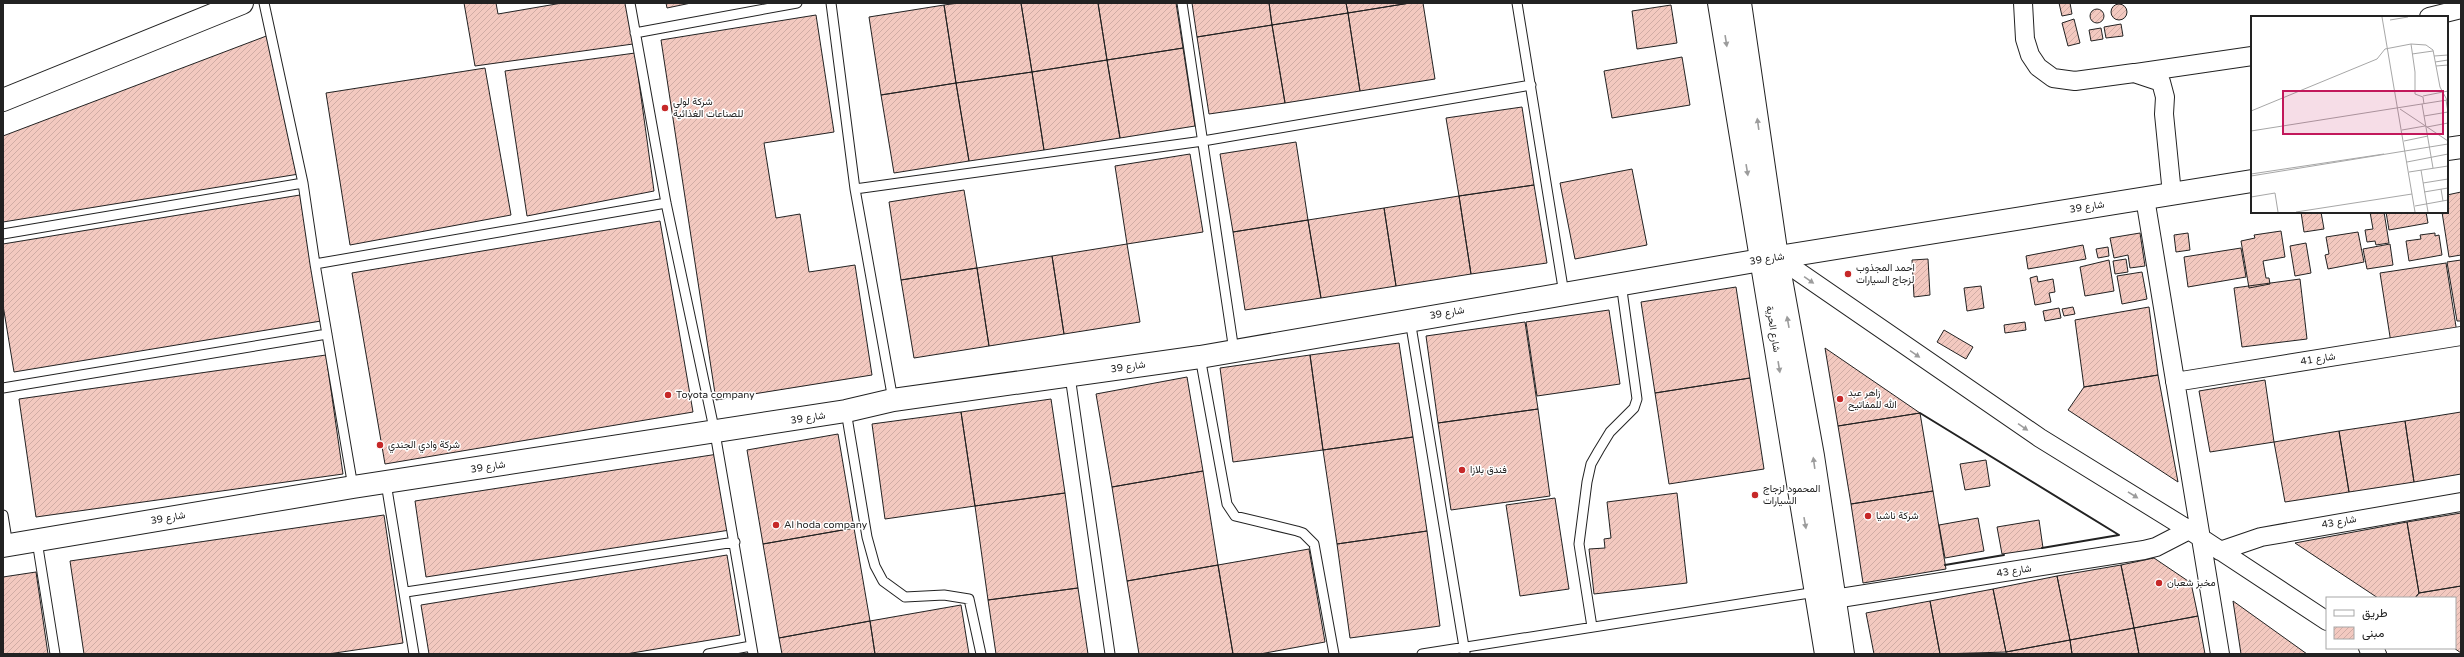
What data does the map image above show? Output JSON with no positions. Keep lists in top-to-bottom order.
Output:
{
  "streets": {
    "street": [
      "شارع 39",
      "شارع الحرية",
      "شارع 41",
      "شارع 43"
    ]
  },
  "crossings": [
    ["شارع 39", "شارع الحرية"],
    ["شارع الحرية", "شارع 43"]
  ],
  "places": [
    "شركة لولي للصناعات الغذائية",
    "احمد المجذوب لزجاج السيارات",
    "Toyota company",
    "زاهر عبد الله للمفاتيح",
    "شركة وادي الجندي",
    "فندق بلازا",
    "المحمود لزجاج السيارات",
    "شركة ناشيا",
    "Al hoda company",
    "مخبز شعبان"
  ],
  "legend": ["طريق", "مبنى"]
}
